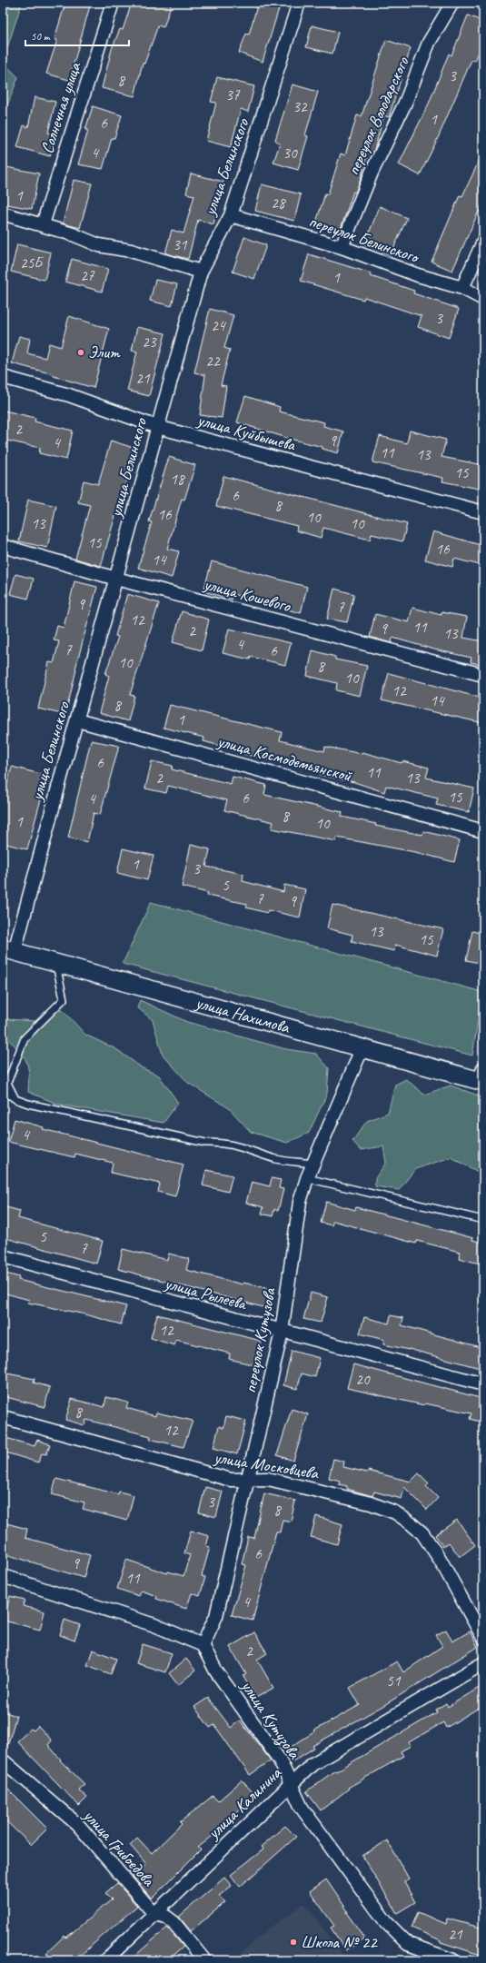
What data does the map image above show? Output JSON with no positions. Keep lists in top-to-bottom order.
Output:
{
  "streets": {
    "main road": ["улица Нахимова"],
    "street": [
      "Солнечная улица",
      "переулок Володарского",
      "улица Белинского",
      "переулок Белинского",
      "улица Куйбышева",
      "улица Кошевого",
      "улица Космодемьянской",
      "улица Рылеева",
      "переулок Кутузова",
      "улица Московцева",
      "улица Кутузова",
      "улица Калинина",
      "улица Грибоедова"
    ]
  },
  "crossings": [
    ["переулок Володарского", "переулок Белинского"],
    ["улица Белинского", "переулок Белинского"],
    ["улица Белинского", "улица Куйбышева"],
    ["улица Белинского", "улица Кошевого"],
    ["улица Белинского", "улица Космодемьянской"],
    ["улица Белинского", "улица Нахимова"],
    ["улица Нахимова", "переулок Кутузова"],
    ["улица Рылеева", "переулок Кутузова"],
    ["переулок Кутузова", "улица Московцева"],
    ["переулок Кутузова", "улица Кутузова"],
    ["улица Кутузова", "улица Калинина"],
    ["улица Калинина", "улица Грибоедова"]
  ],
  "places": ["Элит", "Школа № 22"],
  "house_numbers": [
    "3",
    "8",
    "37",
    "32",
    "1",
    "6",
    "4",
    "30",
    "1",
    "28",
    "31",
    "25Б",
    "27",
    "1",
    "3",
    "24",
    "23",
    "22",
    "21",
    "2",
    "9",
    "4",
    "11",
    "13",
    "15",
    "18",
    "6",
    "8",
    "16",
    "10",
    "13",
    "10",
    "15",
    "16",
    "14",
    "9",
    "7",
    "12",
    "11",
    "9",
    "2",
    "13",
    "4",
    "7",
    "6",
    "10",
    "8",
    "10",
    "12",
    "14",
    "8",
    "1",
    "6",
    "11",
    "2",
    "13",
    "15",
    "6",
    "4",
    "8",
    "1",
    "10",
    "1",
    "3",
    "5",
    "7",
    "9",
    "13",
    "15",
    "4",
    "5",
    "7",
    "12",
    "20",
    "8",
    "12",
    "3",
    "8",
    "6",
    "9",
    "11",
    "4",
    "2",
    "51",
    "21"
  ],
  "scale_bar": "50 m"
}
